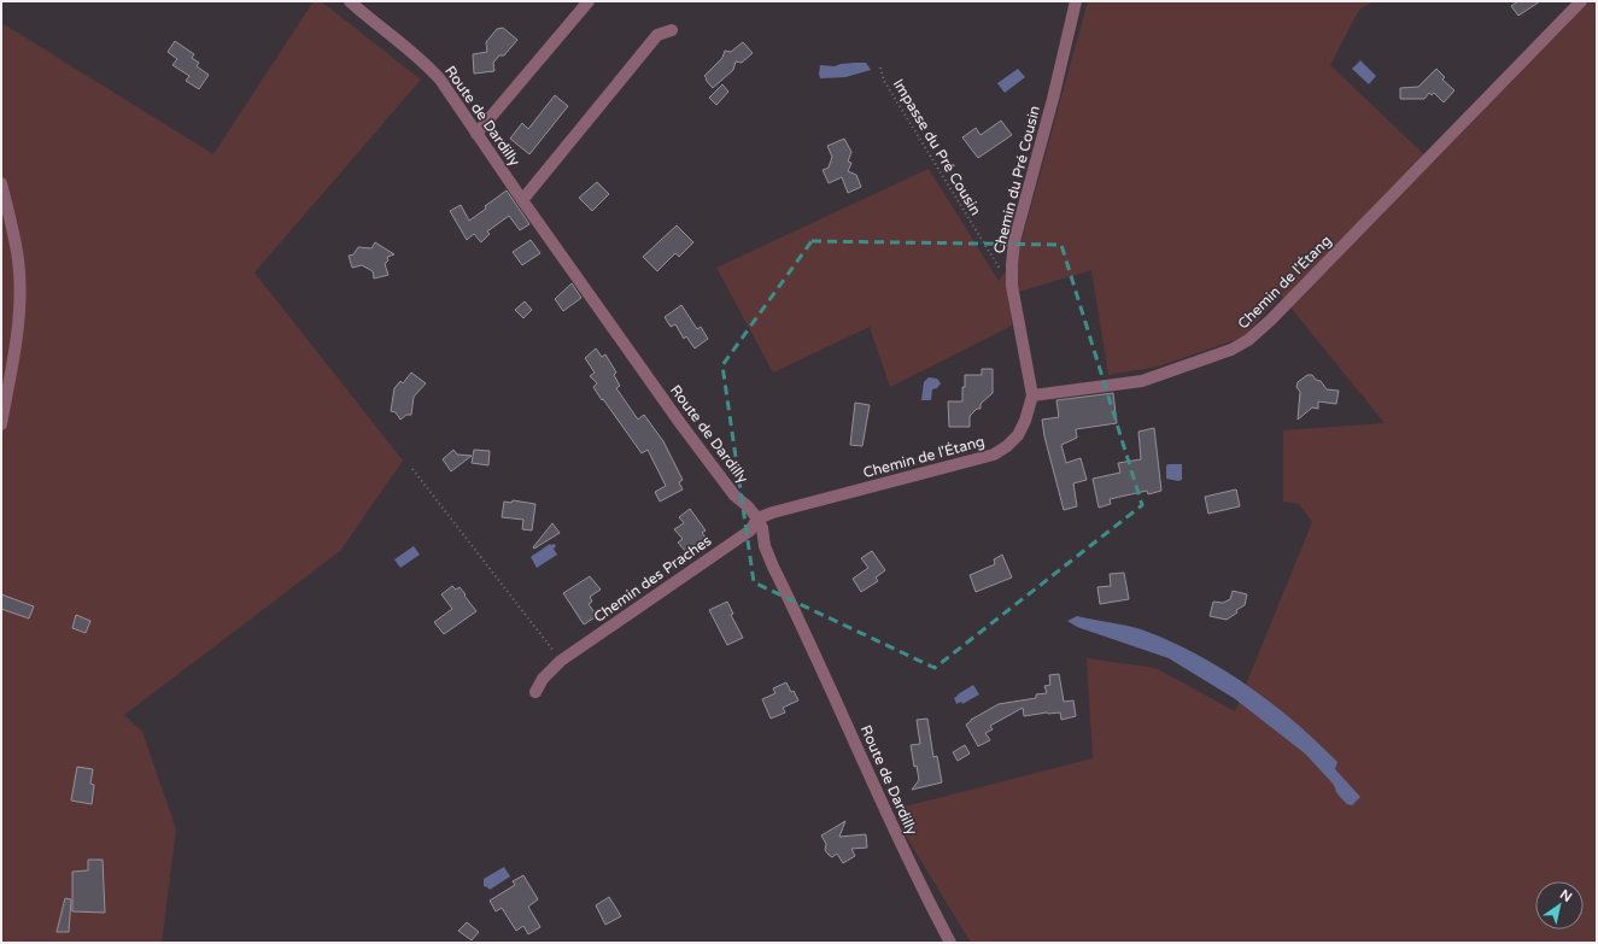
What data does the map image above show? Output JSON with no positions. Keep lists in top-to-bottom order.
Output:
{
  "streets": {
    "street": [
      "Route de Dardilly",
      "Chemin du Pré Cousin",
      "Chemin de l'Étang",
      "Chemin des Praches"
    ],
    "path": ["Impasse du Pré Cousin"]
  },
  "crossings": [
    ["Route de Dardilly", "Chemin de l'Étang"],
    ["Route de Dardilly", "Chemin des Praches"],
    ["Impasse du Pré Cousin", "Chemin du Pré Cousin"],
    ["Chemin du Pré Cousin", "Chemin de l'Étang"],
    ["Chemin de l'Étang", "Chemin des Praches"]
  ],
  "north": "top right"
}
